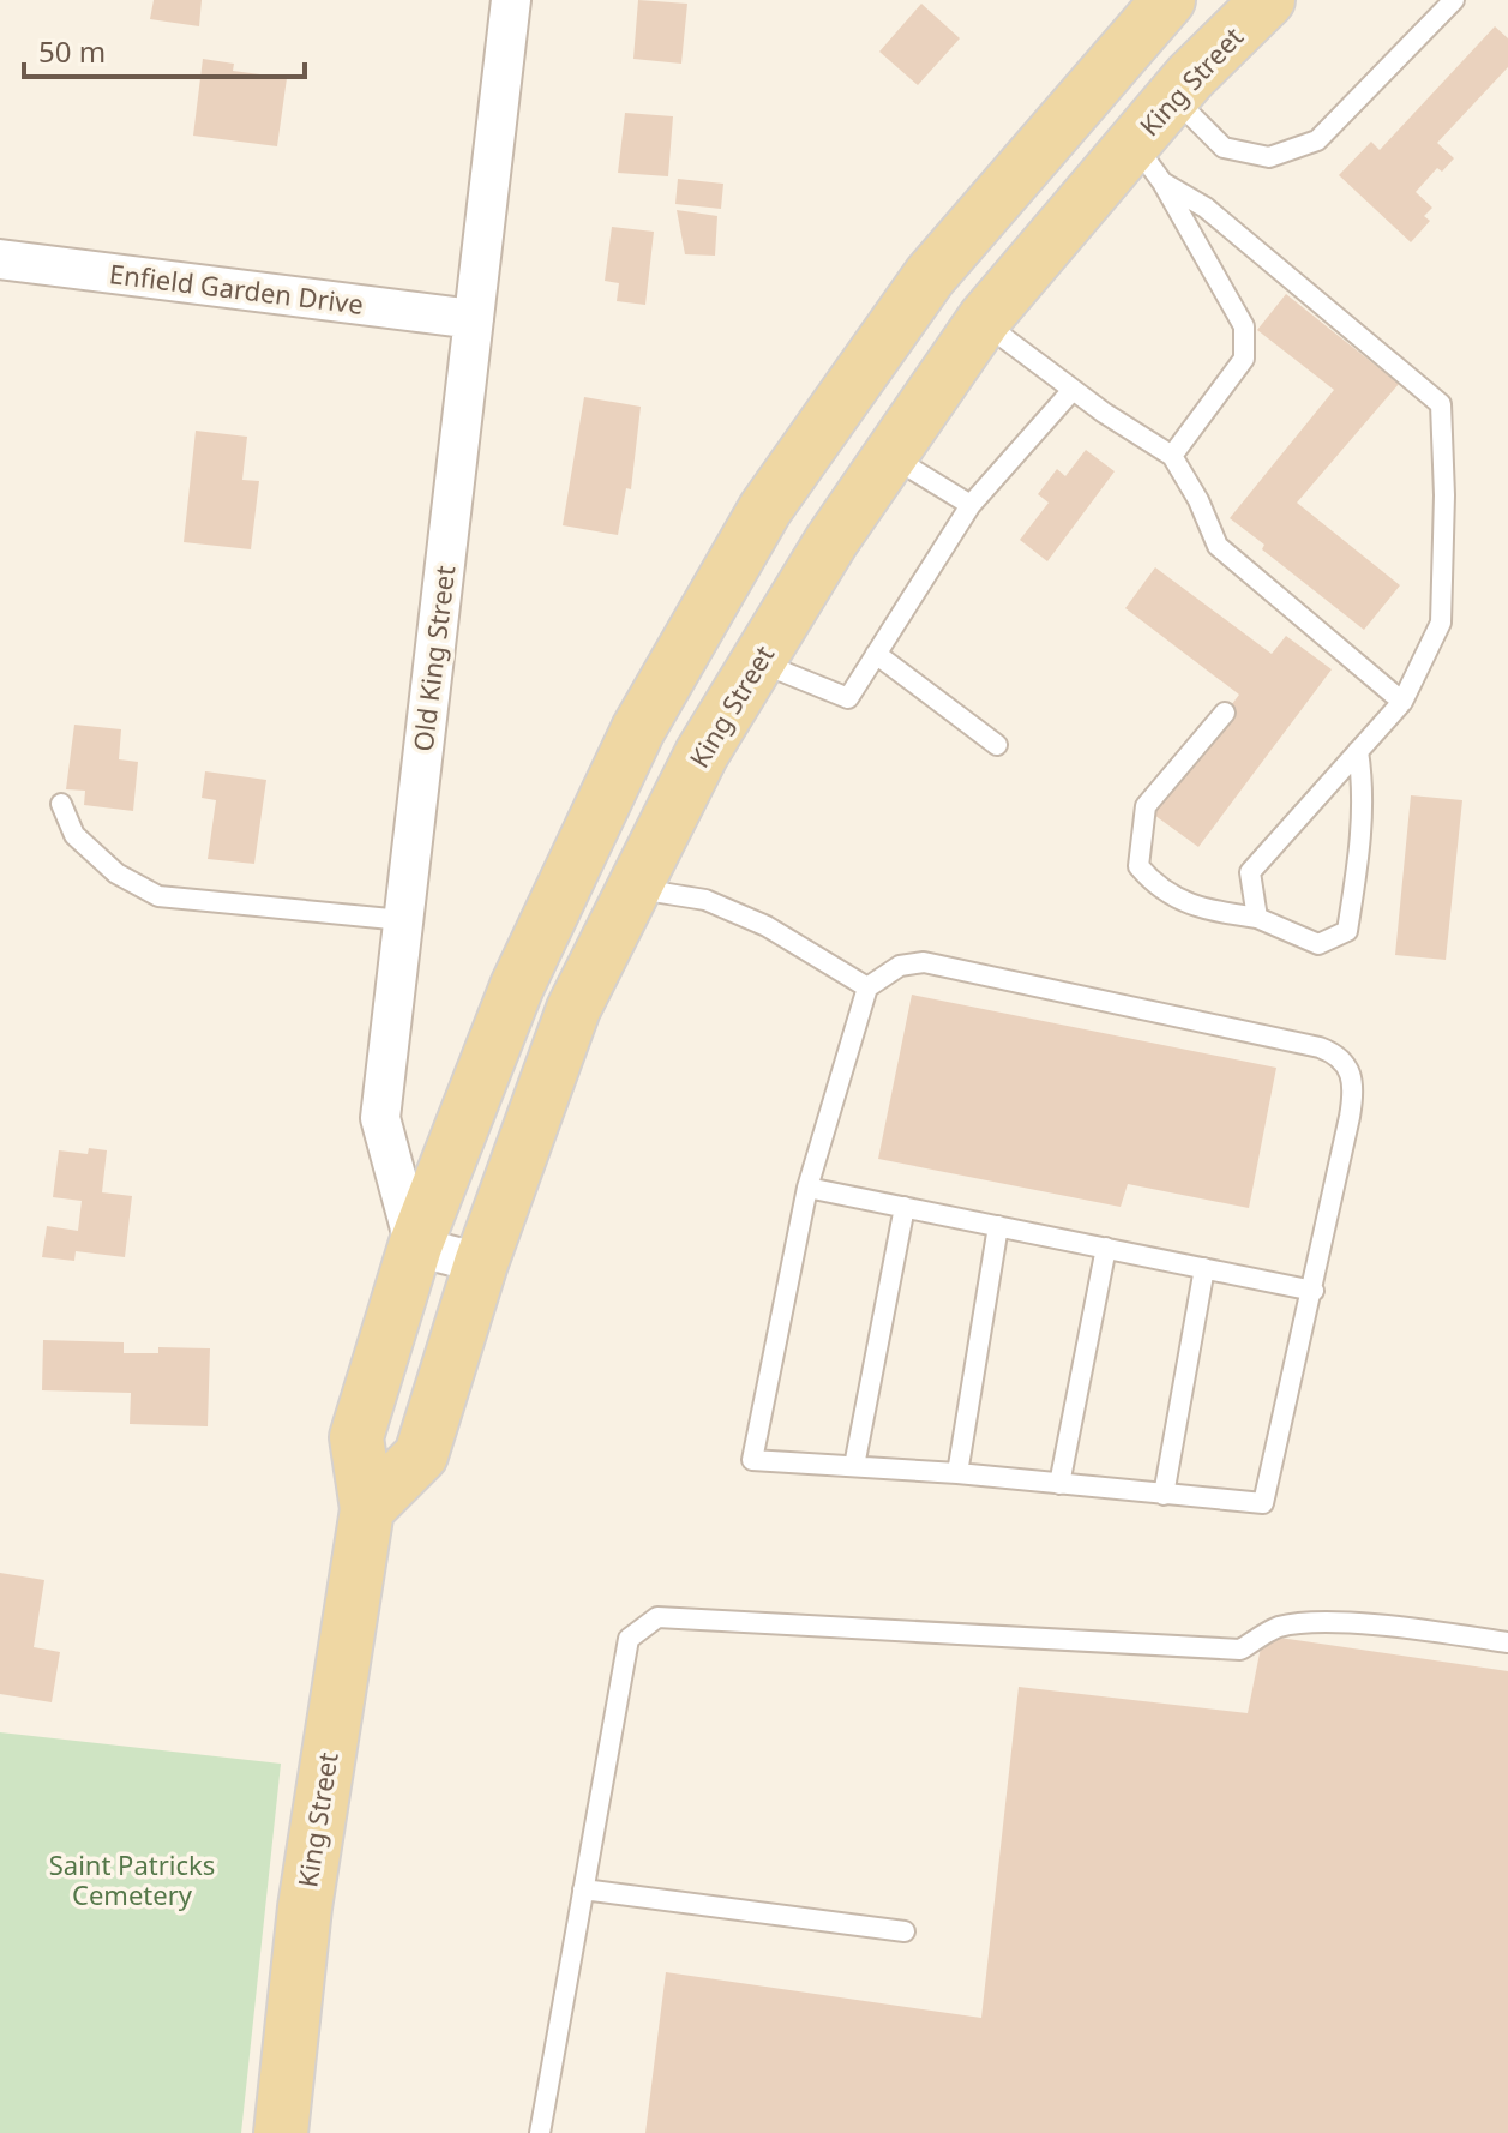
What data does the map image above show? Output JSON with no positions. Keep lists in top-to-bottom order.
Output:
{
  "streets": {
    "main road": ["King Street"],
    "street": ["Enfield Garden Drive", "Old King Street"]
  },
  "crossings": [
    ["King Street", "Old King Street"],
    ["Enfield Garden Drive", "Old King Street"]
  ],
  "parks": ["Saint Patricks Cemetery"],
  "scale_bar": "50 m"
}
